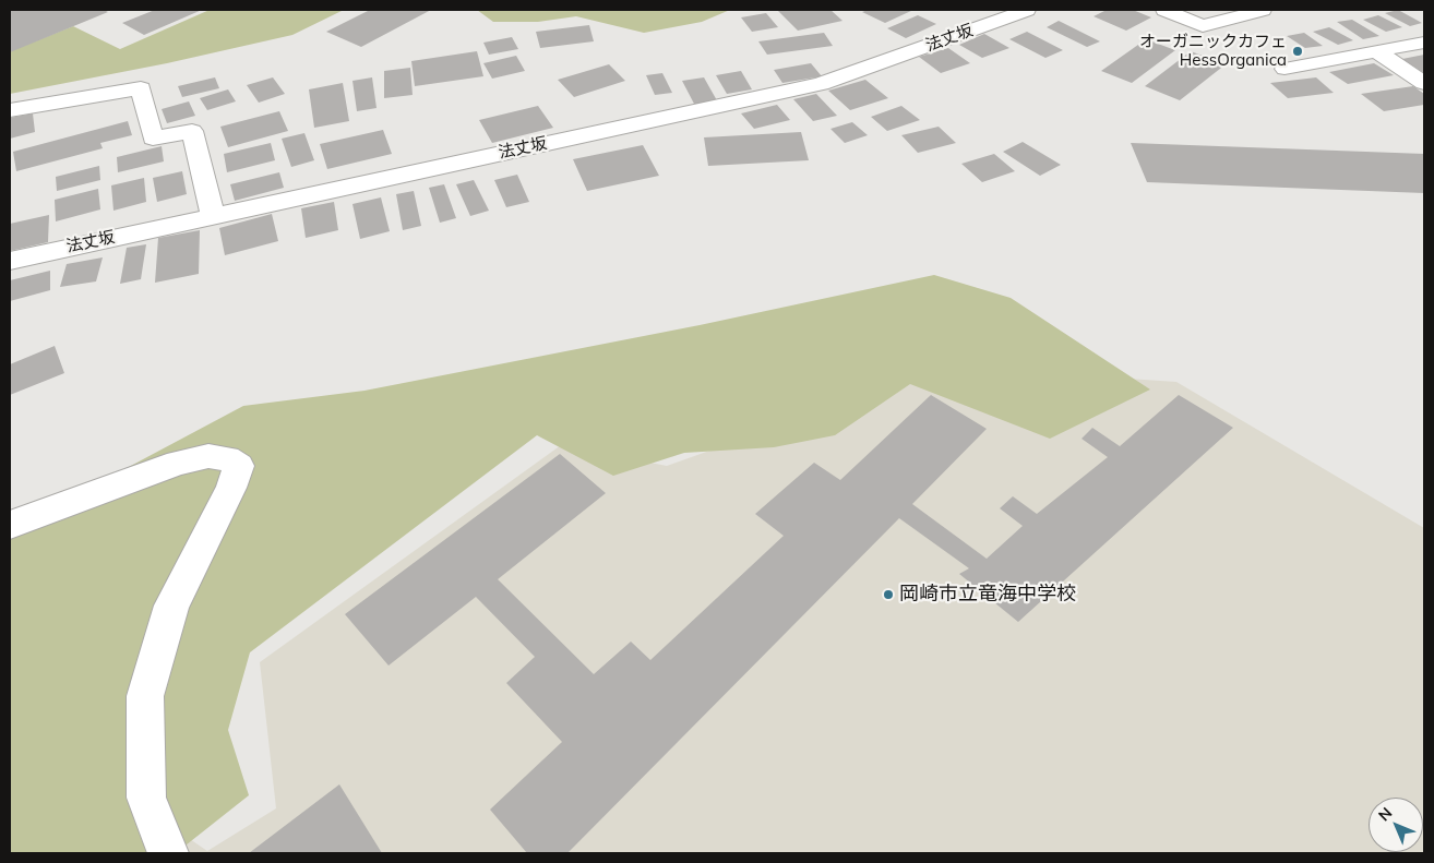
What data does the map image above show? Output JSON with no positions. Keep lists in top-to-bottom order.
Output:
{
  "streets": {
    "street": ["法丈坂"]
  },
  "places": ["オーガニックカフェ HessOrganica", "岡崎市立竜海中学校"],
  "north": "top left"
}
